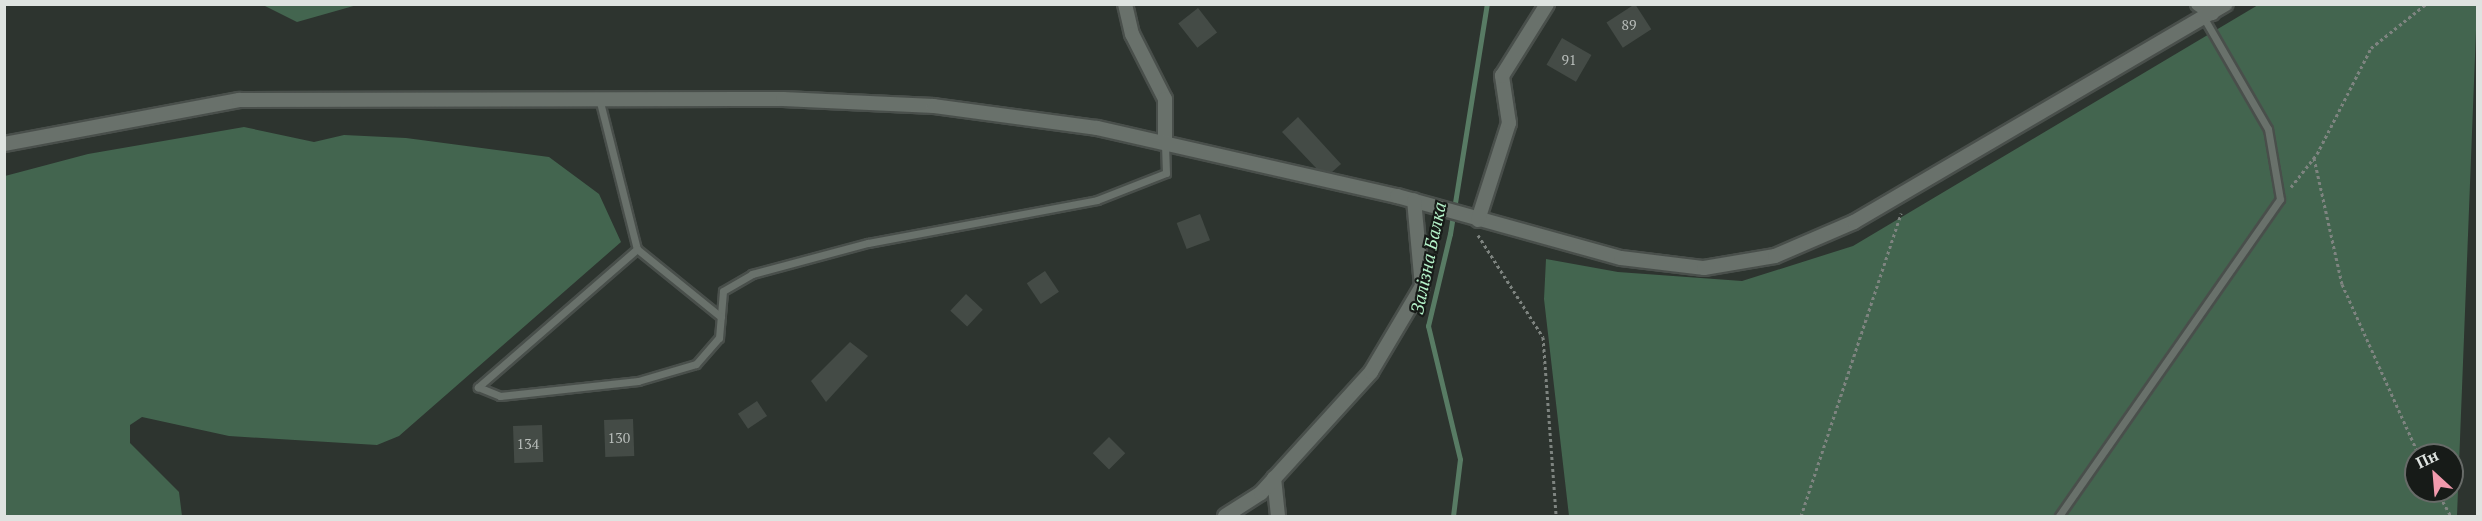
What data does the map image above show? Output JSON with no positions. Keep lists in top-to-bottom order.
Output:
{
  "water": ["Залізна Балка"],
  "house_numbers": [
    "89",
    "91",
    "130",
    "134"
  ],
  "north": "top left"
}
